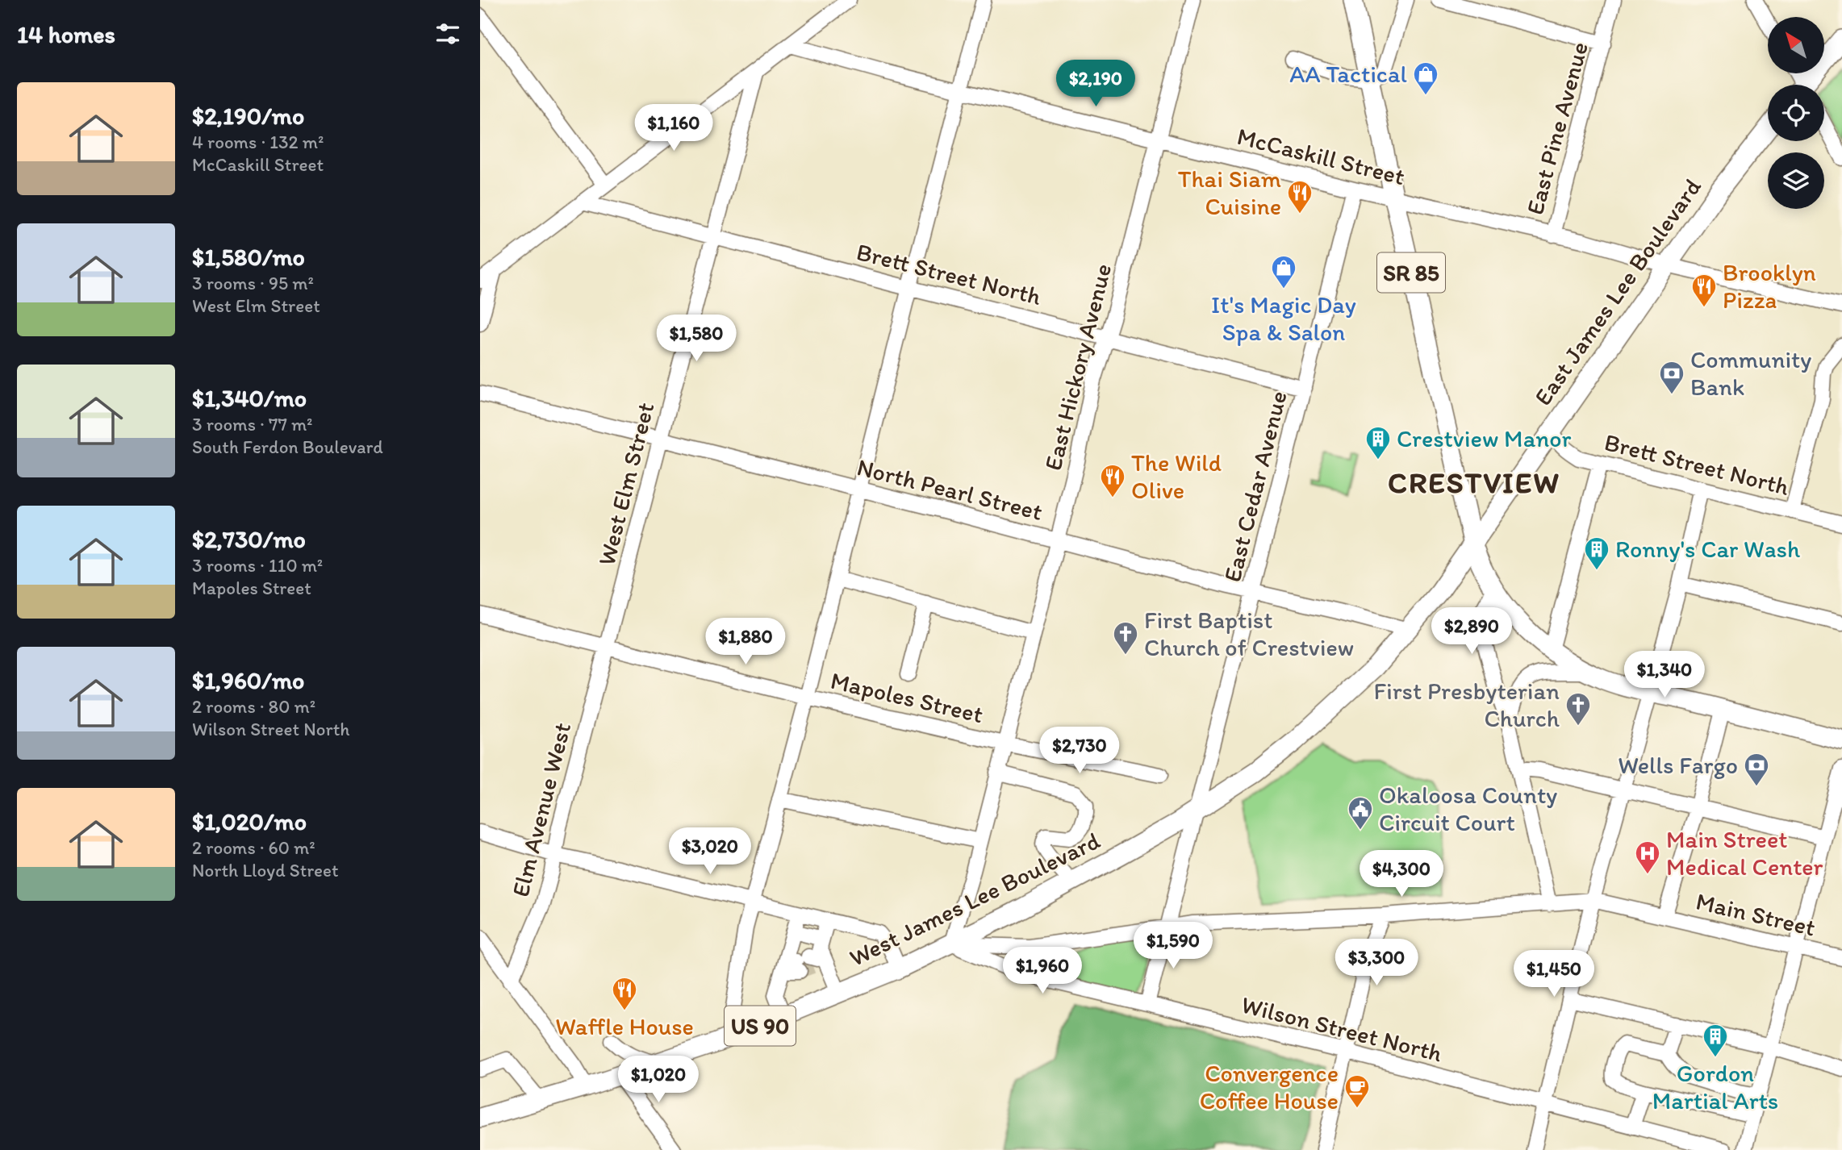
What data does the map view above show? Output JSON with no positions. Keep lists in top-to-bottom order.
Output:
{
  "streets": {
    "main road": [
      "SR 85",
      "East James Lee Boulevard",
      "West James Lee Boulevard",
      "US 90"
    ],
    "street": [
      "East Pine Avenue",
      "McCaskill Street",
      "Brett Street North",
      "East Hickory Avenue",
      "West Elm Street",
      "East Cedar Avenue",
      "North Pearl Street",
      "Mapoles Street",
      "Elm Avenue West",
      "Main Street",
      "Wilson Street North"
    ]
  },
  "crossings": [
    ["East Pine Avenue", "McCaskill Street"],
    ["McCaskill Street", "SR 85"],
    ["McCaskill Street", "East James Lee Boulevard"],
    ["McCaskill Street", "East Hickory Avenue"],
    ["McCaskill Street", "East Cedar Avenue"],
    ["SR 85", "East James Lee Boulevard"],
    ["Brett Street North", "East James Lee Boulevard"],
    ["Brett Street North", "East Hickory Avenue"],
    ["Brett Street North", "West Elm Street"],
    ["Brett Street North", "East Cedar Avenue"],
    ["East James Lee Boulevard", "East Cedar Avenue"],
    ["East James Lee Boulevard", "North Pearl Street"],
    ["East James Lee Boulevard", "West James Lee Boulevard"],
    ["East Hickory Avenue", "North Pearl Street"],
    ["East Hickory Avenue", "Mapoles Street"],
    ["East Hickory Avenue", "West James Lee Boulevard"],
    ["East Hickory Avenue", "Main Street"],
    ["East Hickory Avenue", "Wilson Street North"],
    ["West Elm Street", "North Pearl Street"],
    ["West Elm Street", "Mapoles Street"],
    ["West Elm Street", "Elm Avenue West"],
    ["East Cedar Avenue", "North Pearl Street"],
    ["East Cedar Avenue", "West James Lee Boulevard"],
    ["East Cedar Avenue", "Main Street"],
    ["East Cedar Avenue", "Wilson Street North"],
    ["Mapoles Street", "Elm Avenue West"],
    ["West James Lee Boulevard", "Main Street"],
    ["West James Lee Boulevard", "Wilson Street North"],
    ["Main Street", "Wilson Street North"]
  ],
  "districts": ["CRESTVIEW"],
  "places": {
    "shop": ["AA Tactical", "It's Magic Day Spa & Salon"],
    "restaurant": [
      "Thai Siam Cuisine",
      "Brooklyn Pizza",
      "The Wild Olive",
      "Waffle House"
    ],
    "bank": ["Community Bank", "Wells Fargo"],
    "building": ["Crestview Manor", "Ronny's Car Wash", "Gordon Martial Arts"],
    "church": ["First Baptist Church of Crestview", "First Presbyterian Church"],
    "public building": ["Okaloosa County Circuit Court"],
    "hospital": ["Main Street Medical Center"],
    "cafe": ["Convergence Coffee House"]
  },
  "north": "top left",
  "page": {
    "heading": "14 homes",
    "price": [
      "$2,190",
      "$1,160",
      "$1,580",
      "$2,890",
      "$1,880",
      "$1,340",
      "$2,730",
      "$3,020",
      "$4,300",
      "$1,590",
      "$3,300",
      "$1,960",
      "$1,450",
      "$1,020"
    ],
    "list": [
      {
        "name": "$2,190/mo",
        "note": "4 rooms · 132 m² · McCaskill Street"
      },
      {
        "name": "$1,580/mo",
        "note": "3 rooms · 95 m² · West Elm Street"
      },
      {
        "name": "$1,340/mo",
        "note": "3 rooms · 77 m² · South Ferdon Boulevard"
      },
      {
        "name": "$2,730/mo",
        "note": "3 rooms · 110 m² · Mapoles Street"
      },
      {
        "name": "$1,960/mo",
        "note": "2 rooms · 80 m² · Wilson Street North"
      },
      {
        "name": "$1,020/mo",
        "note": "2 rooms · 60 m² · North Lloyd Street"
      }
    ]
  }
}
